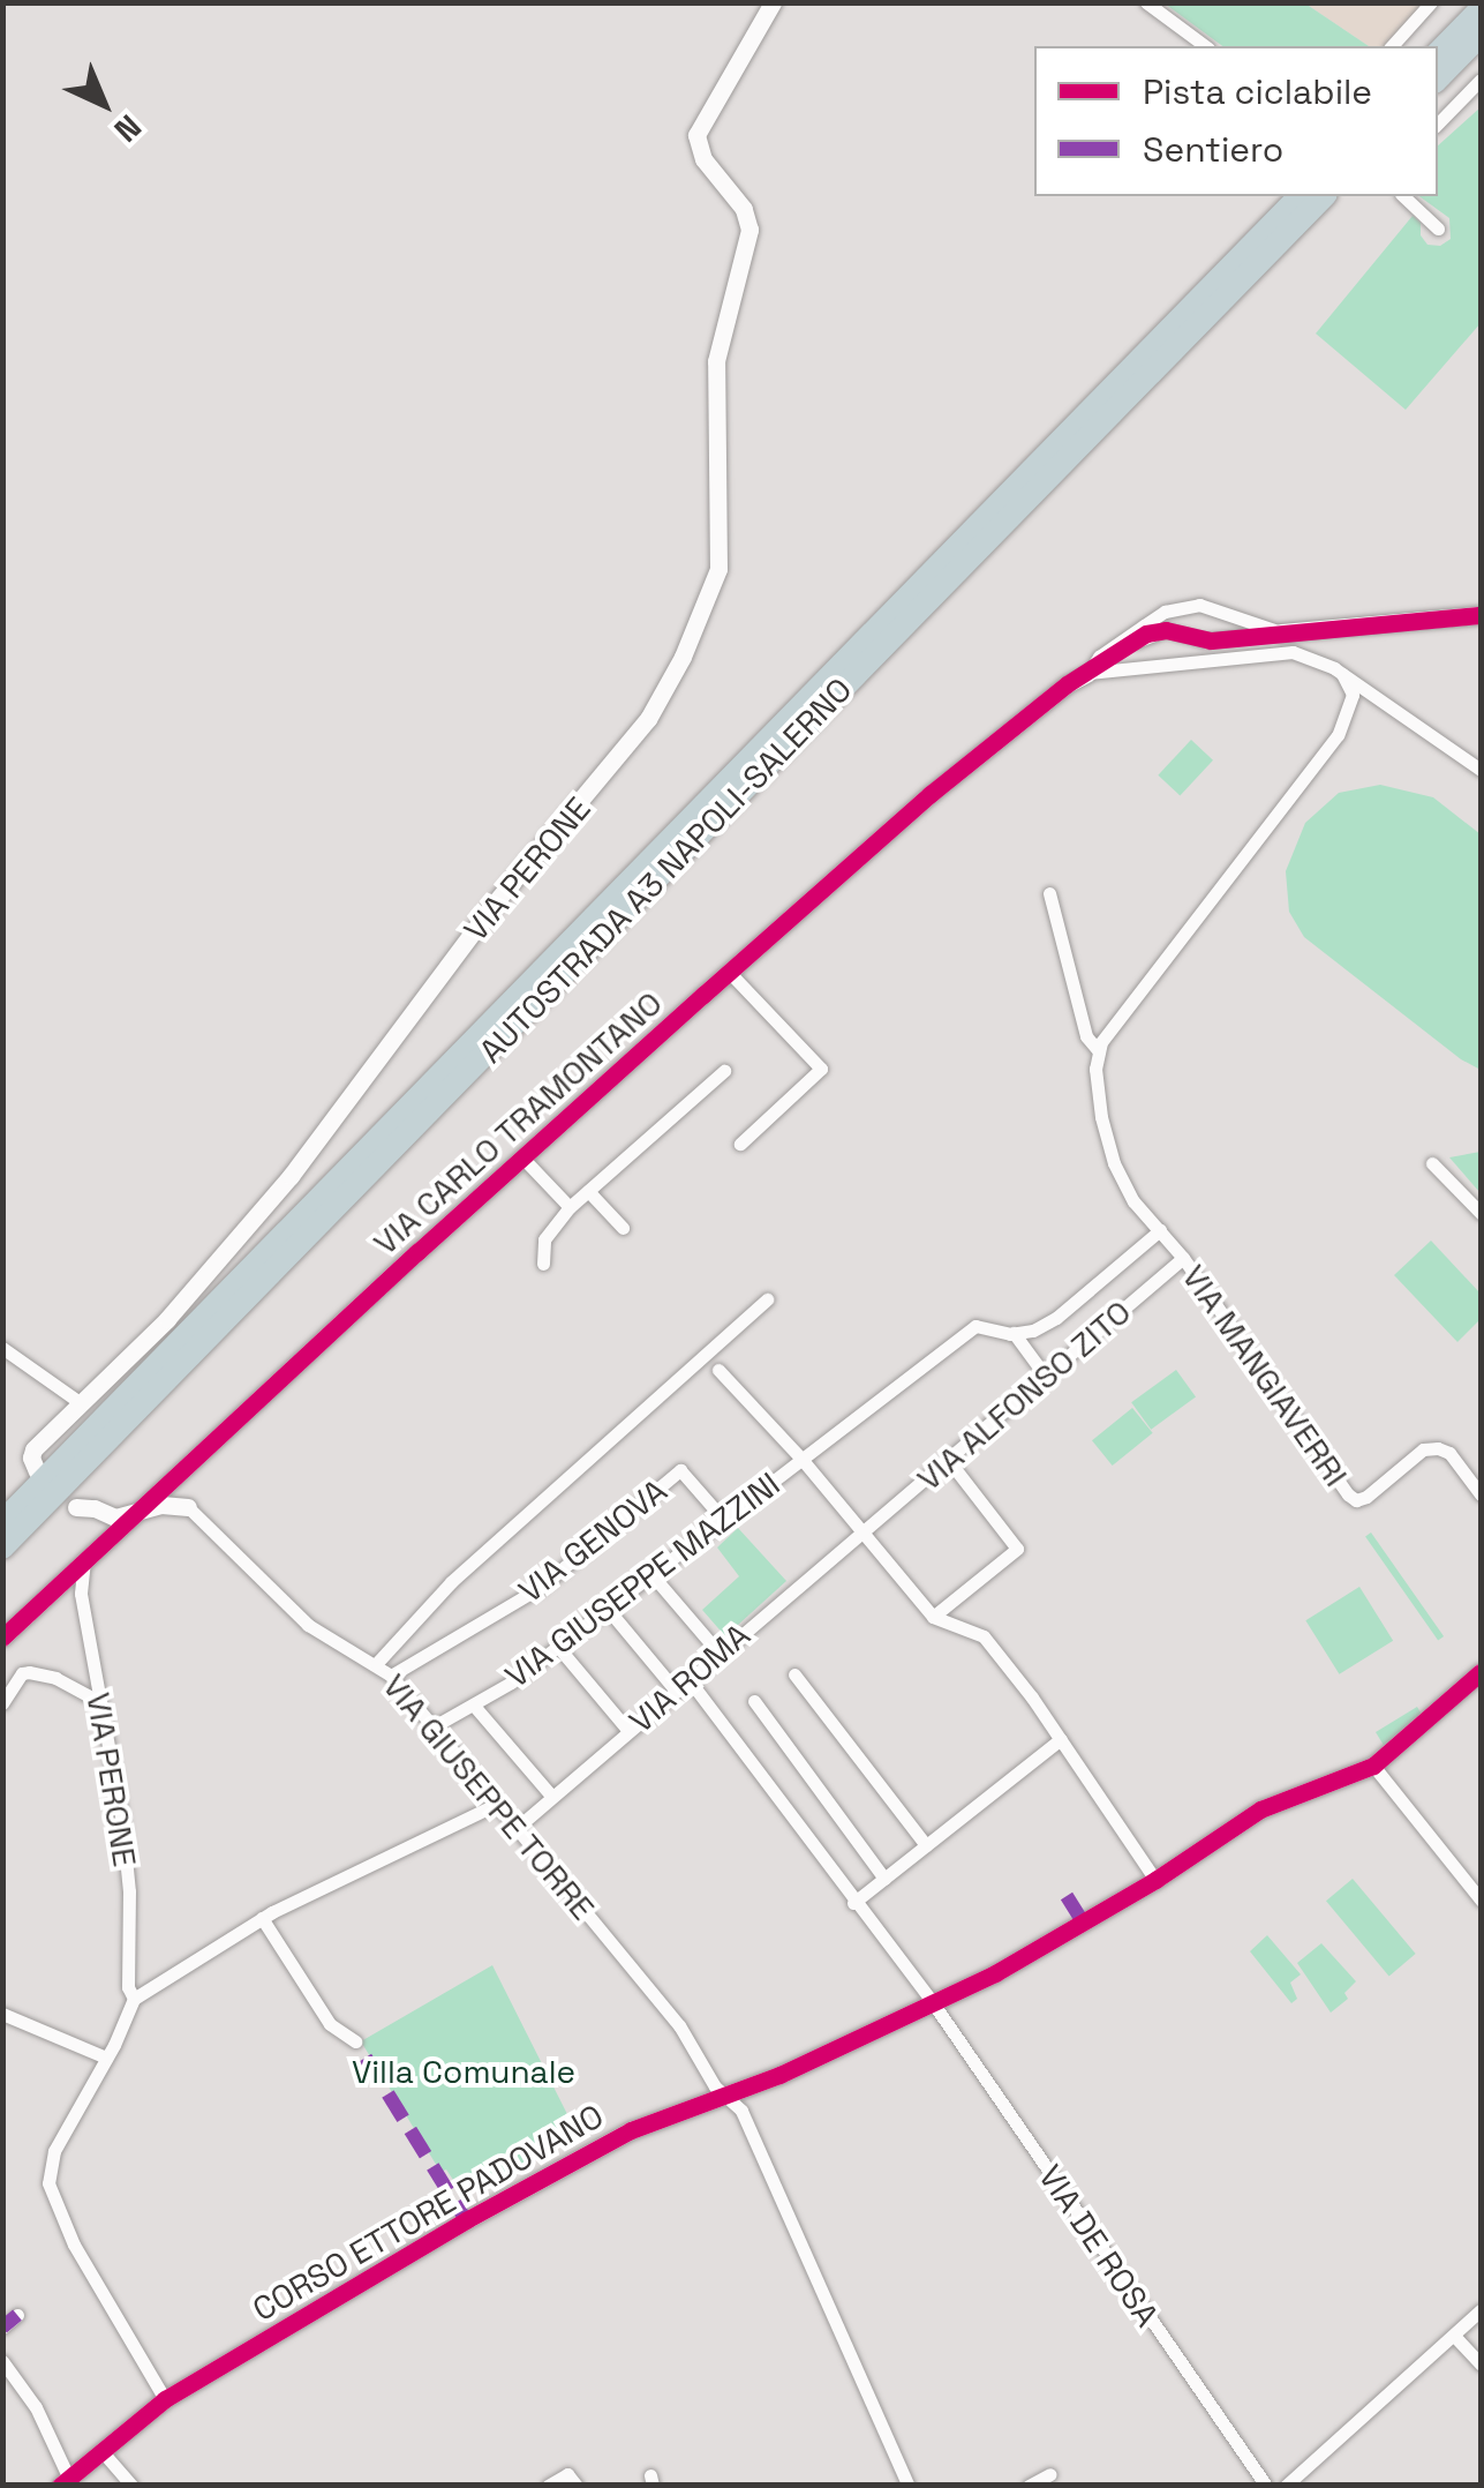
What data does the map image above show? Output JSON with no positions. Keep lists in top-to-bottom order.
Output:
{
  "streets": {
    "highway": ["AUTOSTRADA A3 NAPOLI-SALERNO"],
    "street": [
      "VIA PERONE",
      "VIA CARLO TRAMONTANO",
      "VIA MANGIAVERRI",
      "VIA ALFONSO ZITO",
      "VIA GENOVA",
      "VIA GIUSEPPE MAZZINI",
      "VIA ROMA",
      "VIA GIUSEPPE TORRE",
      "CORSO ETTORE PADOVANO",
      "VIA DE ROSA"
    ]
  },
  "crossings": [
    ["VIA PERONE", "VIA CARLO TRAMONTANO"],
    ["VIA CARLO TRAMONTANO", "VIA GIUSEPPE TORRE"],
    ["VIA MANGIAVERRI", "VIA ALFONSO ZITO"],
    ["VIA ALFONSO ZITO", "VIA ROMA"],
    ["VIA GENOVA", "VIA GIUSEPPE MAZZINI"],
    ["VIA GENOVA", "VIA GIUSEPPE TORRE"],
    ["VIA GIUSEPPE MAZZINI", "VIA GIUSEPPE TORRE"],
    ["VIA ROMA", "VIA GIUSEPPE TORRE"],
    ["VIA ROMA", "VIA DE ROSA"],
    ["VIA GIUSEPPE TORRE", "CORSO ETTORE PADOVANO"],
    ["CORSO ETTORE PADOVANO", "VIA DE ROSA"]
  ],
  "parks": ["Villa Comunale"],
  "legend": ["Pista ciclabile", "Sentiero"],
  "north": "bottom right"
}
